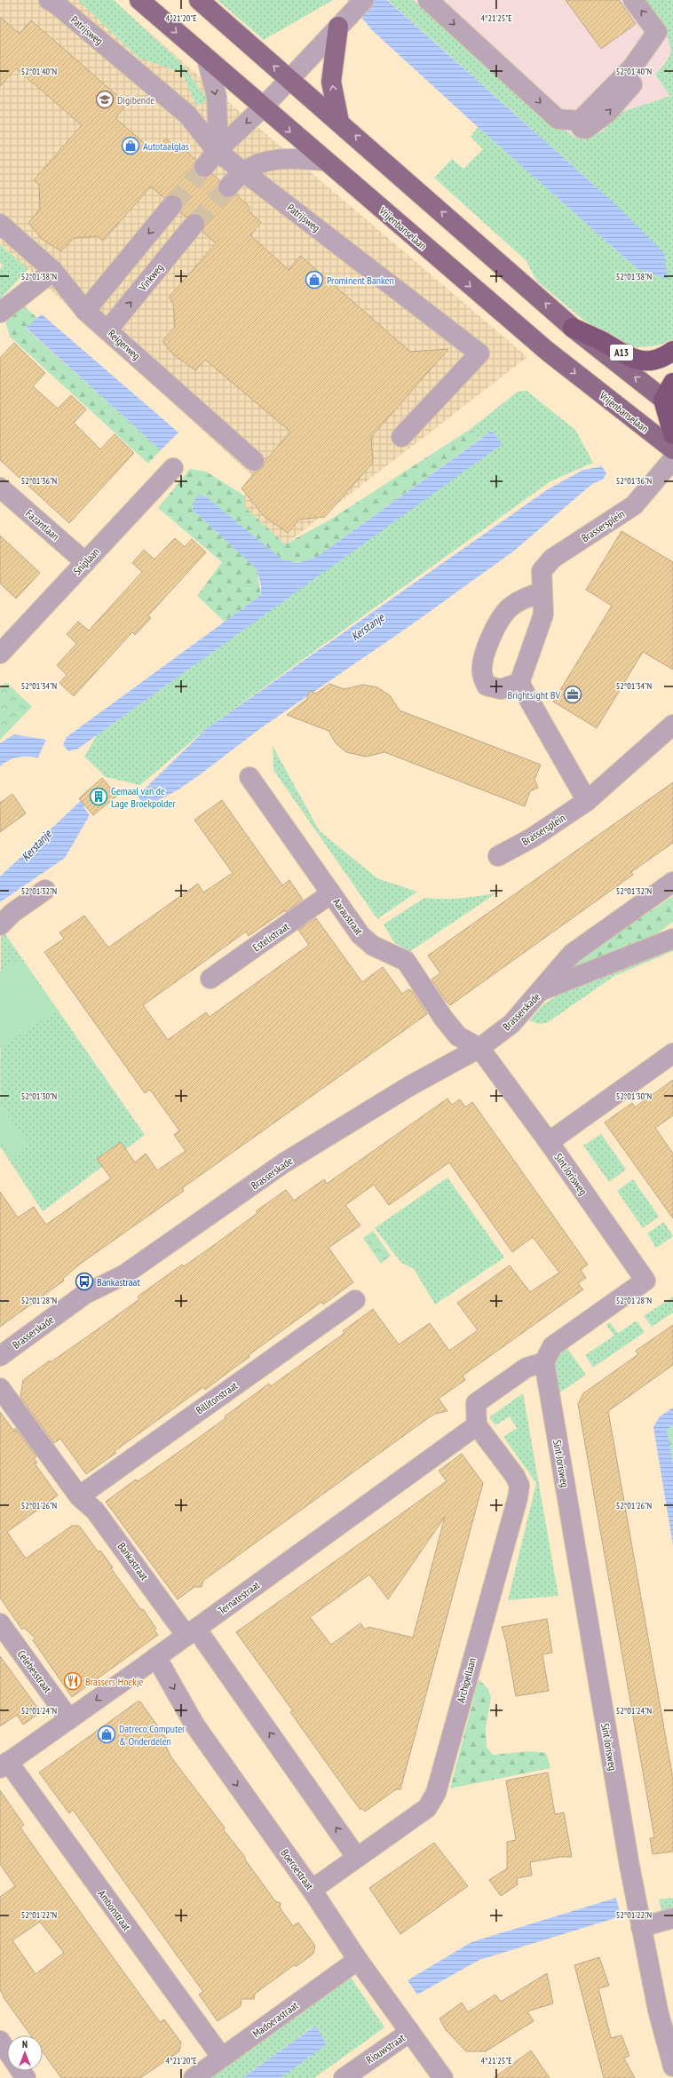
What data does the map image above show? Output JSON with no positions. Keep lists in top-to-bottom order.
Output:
{
  "streets": {
    "highway": ["A13"],
    "main road": ["Vrijenbanselaan"],
    "street": [
      "Patrijsweg",
      "Vinkweg",
      "Reigerweg",
      "Fazantlaan",
      "Brassersplein",
      "Sniplaan",
      "Aaraustraat",
      "Estelístraat",
      "Brasserskade",
      "Sint Jorisweg",
      "Billitonstraat",
      "Bankastraat",
      "Ternatestraat",
      "Celebesstraat",
      "Archipellaan",
      "Boeroestraat",
      "Ambonstraat",
      "Madoerastraat",
      "Riouwstraat"
    ]
  },
  "crossings": [
    ["Vinkweg", "Reigerweg"],
    ["Fazantlaan", "Sniplaan"],
    ["Aaraustraat", "Estelístraat"],
    ["Aaraustraat", "Brasserskade"],
    ["Aaraustraat", "Sint Jorisweg"],
    ["Brasserskade", "Sint Jorisweg"],
    ["Billitonstraat", "Bankastraat"],
    ["Bankastraat", "Ternatestraat"],
    ["Ternatestraat", "Celebesstraat"],
    ["Ternatestraat", "Archipellaan"],
    ["Ternatestraat", "Boeroestraat"],
    ["Ternatestraat", "Ambonstraat"],
    ["Archipellaan", "Boeroestraat"],
    ["Boeroestraat", "Madoerastraat"],
    ["Boeroestraat", "Riouwstraat"],
    ["Ambonstraat", "Madoerastraat"]
  ],
  "water": ["Kerstanje"],
  "places": {
    "school or university": ["Digibende"],
    "shop": ["Autotaalglas", "Prominent Banken", "Datreco Computer & Onderdelen"],
    "office": ["Brightsight BV"],
    "building": ["Gemaal van de Lage Broekpolder"],
    "bus stop": ["Bankastraat"],
    "restaurant": ["Brassers Hoekje"]
  },
  "north": "top",
  "coordinates": [
    "4°21'20\"E",
    "4°21'25\"E",
    "52°01'40\"N",
    "52°01'38\"N",
    "52°01'36\"N",
    "52°01'34\"N",
    "52°01'32\"N",
    "52°01'30\"N",
    "52°01'28\"N",
    "52°01'26\"N",
    "52°01'24\"N",
    "52°01'22\"N"
  ]
}
